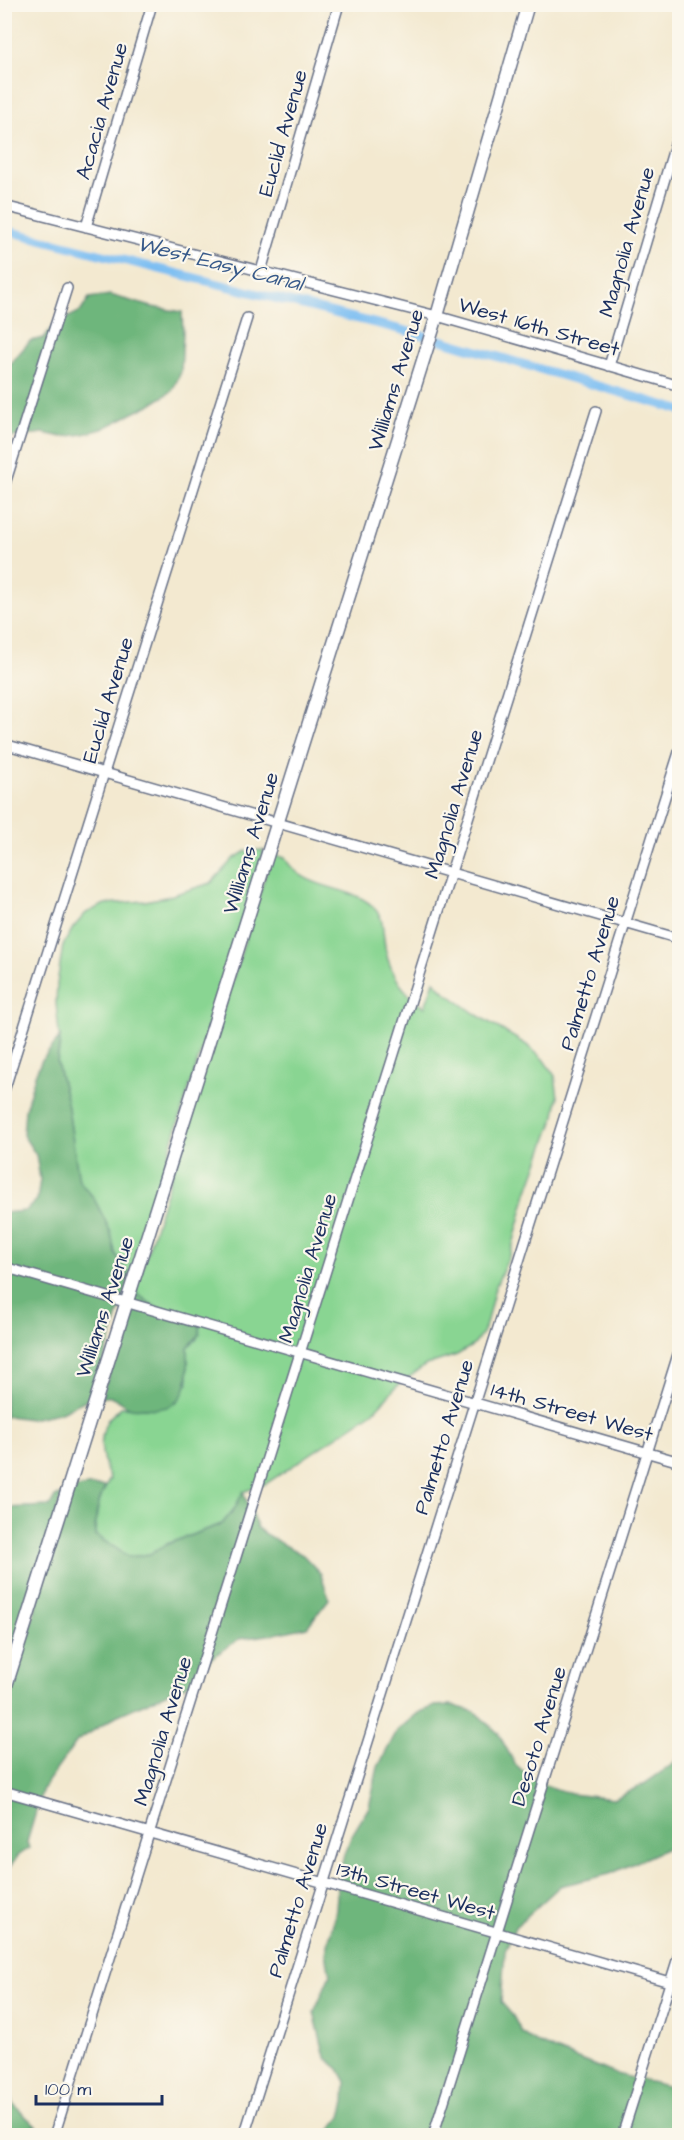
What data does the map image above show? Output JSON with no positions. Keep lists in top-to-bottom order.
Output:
{
  "streets": {
    "street": [
      "Acacia Avenue",
      "Euclid Avenue",
      "Magnolia Avenue",
      "West 16th Street",
      "Williams Avenue",
      "Palmetto Avenue",
      "14th Street West",
      "Desoto Avenue",
      "13th Street West"
    ]
  },
  "crossings": [
    ["Acacia Avenue", "West 16th Street"],
    ["Euclid Avenue", "West 16th Street"],
    ["Magnolia Avenue", "West 16th Street"],
    ["Magnolia Avenue", "14th Street West"],
    ["Magnolia Avenue", "13th Street West"],
    ["West 16th Street", "Williams Avenue"],
    ["Williams Avenue", "14th Street West"],
    ["Palmetto Avenue", "14th Street West"],
    ["Palmetto Avenue", "13th Street West"],
    ["14th Street West", "Desoto Avenue"],
    ["Desoto Avenue", "13th Street West"]
  ],
  "water": ["West Easy Canal"],
  "scale_bar": "100 m"
}
